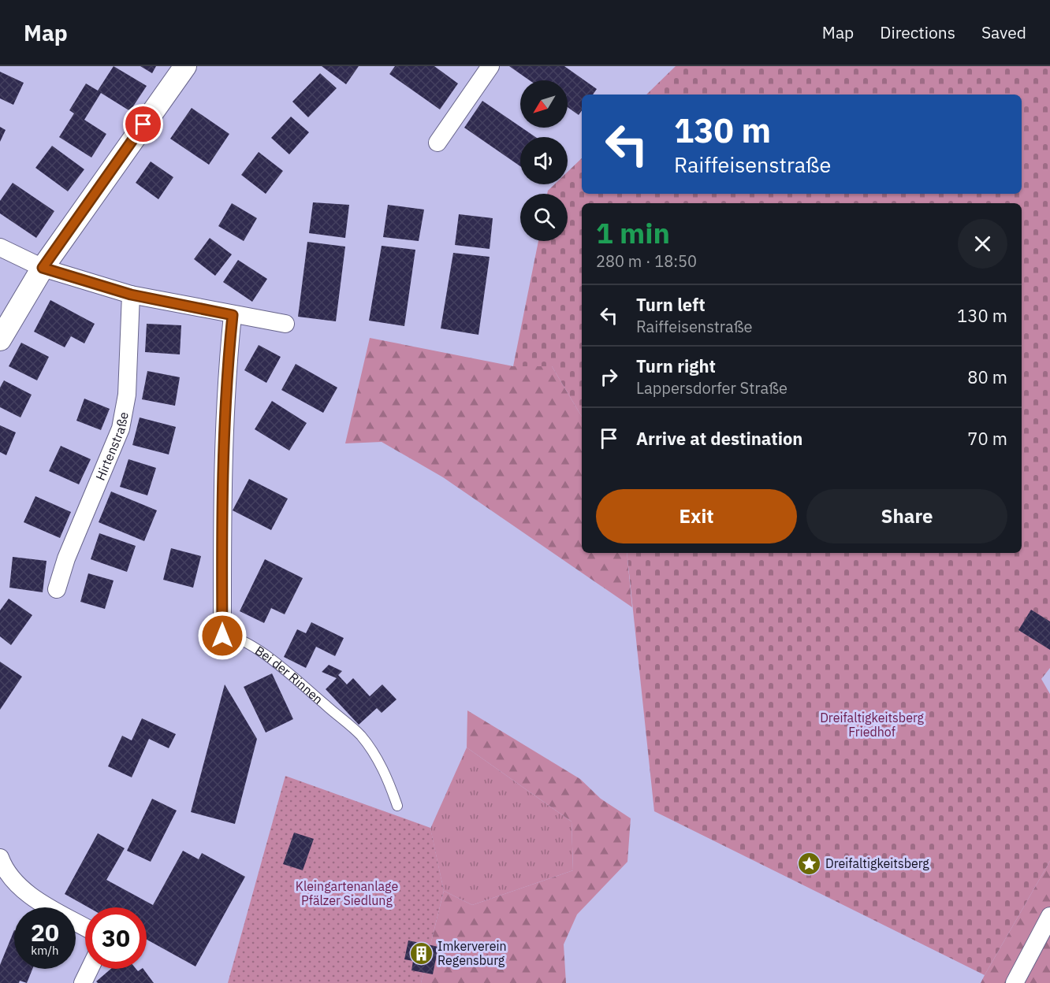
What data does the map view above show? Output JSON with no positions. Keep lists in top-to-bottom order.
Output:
{
  "streets": {
    "street": ["Hirtenstraße", "Bei der Rinnen"]
  },
  "parks": ["Dreifaltigkeitsberg Friedhof", "Kleingartenanlage Pfälzer Siedlung"],
  "places": {
    "place": ["Dreifaltigkeitsberg"],
    "building": ["Imkerverein Regensburg"]
  },
  "north": "bottom left",
  "page": {
    "header": "Map",
    "nav": ["Map", "Directions", "Saved"],
    "turn": ["130 m", "Raiffeisenstraße"],
    "heading": ["1 min", "280 m · 18:50"],
    "list": [
      {
        "name": "Turn left",
        "note": "Raiffeisenstraße",
        "value": "130 m"
      },
      {
        "name": "Turn right",
        "note": "Lappersdorfer Straße",
        "value": "80 m"
      },
      {
        "name": "Arrive at destination",
        "value": "70 m"
      }
    ],
    "buttons": ["Exit", "Share"],
    "speed": "20 km/h",
    "limit": "30"
  }
}
